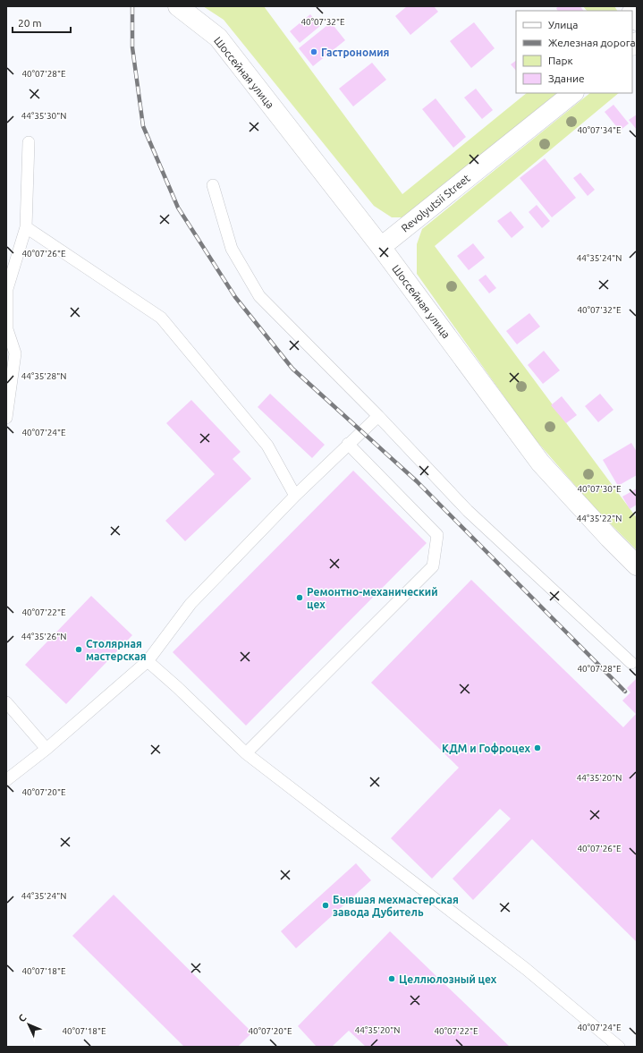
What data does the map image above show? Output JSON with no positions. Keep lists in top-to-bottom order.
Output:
{
  "streets": {
    "street": ["Шоссейная улица", "Revolyutsii Street"]
  },
  "crossings": [
    ["Шоссейная улица", "Revolyutsii Street"]
  ],
  "places": [
    "Гастрономия",
    "Ремонтно-механический цех",
    "Столярная мастерская",
    "КДМ и Гофроцех",
    "Бывшая мехмастерская завода Дубитель",
    "Целлюлозный цех"
  ],
  "legend": [
    "Улица",
    "Железная дорога",
    "Парк",
    "Здание"
  ],
  "scale_bar": "20 m",
  "north": "top left",
  "coordinates": [
    "40°07'32\"E",
    "40°07'28\"E",
    "44°35'30\"N",
    "40°07'34\"E",
    "40°07'26\"E",
    "44°35'24\"N",
    "44°35'28\"N",
    "40°07'24\"E",
    "40°07'30\"E",
    "44°35'22\"N",
    "40°07'22\"E",
    "44°35'26\"N",
    "44°35'20\"N",
    "40°07'20\"E",
    "40°07'18\"E"
  ]
}
